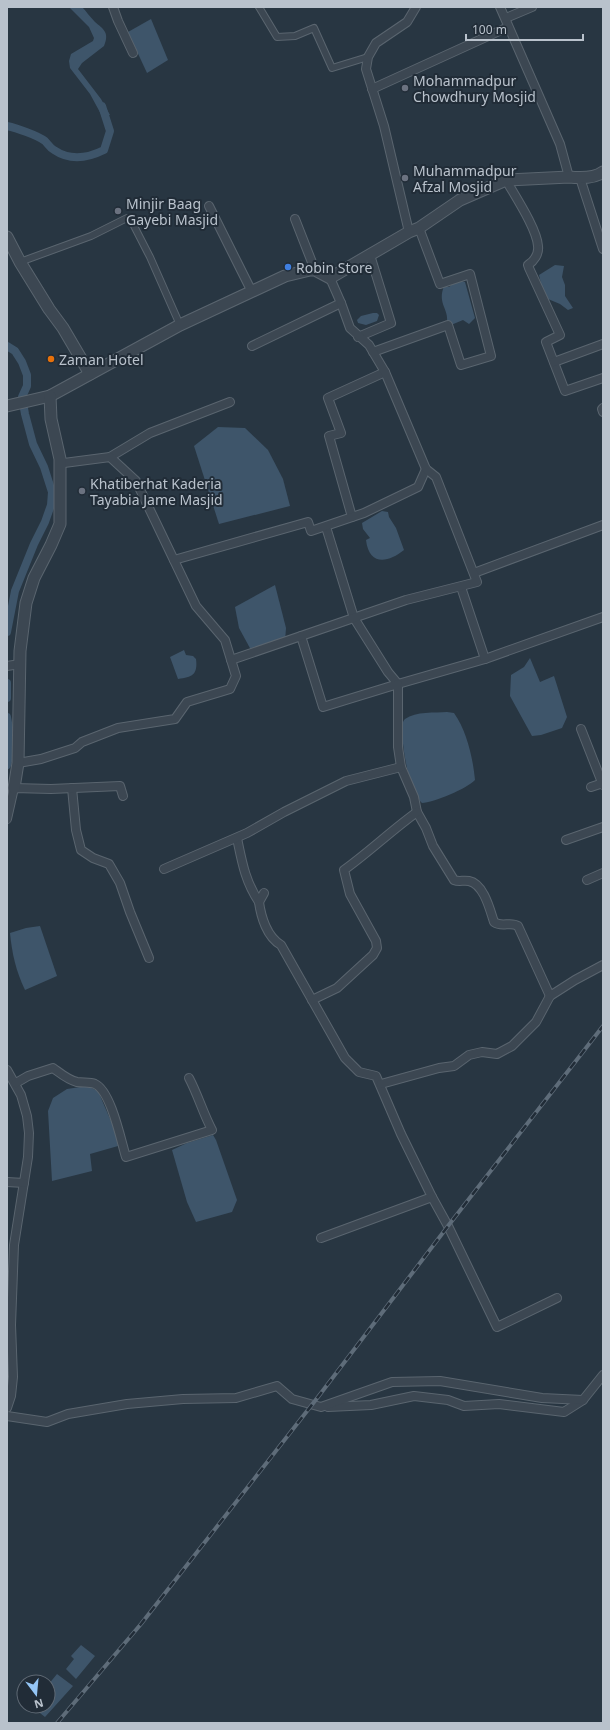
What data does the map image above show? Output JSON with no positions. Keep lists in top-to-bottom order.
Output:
{
  "places": [
    "Mohammadpur Chowdhury Mosjid",
    "Muhammadpur Afzal Mosjid",
    "Minjir Baag Gayebi Masjid",
    "Robin Store",
    "Zaman Hotel",
    "Khatiberhat Kaderia Tayabia Jame Masjid"
  ],
  "scale_bar": "100 m",
  "north": "bottom"
}
